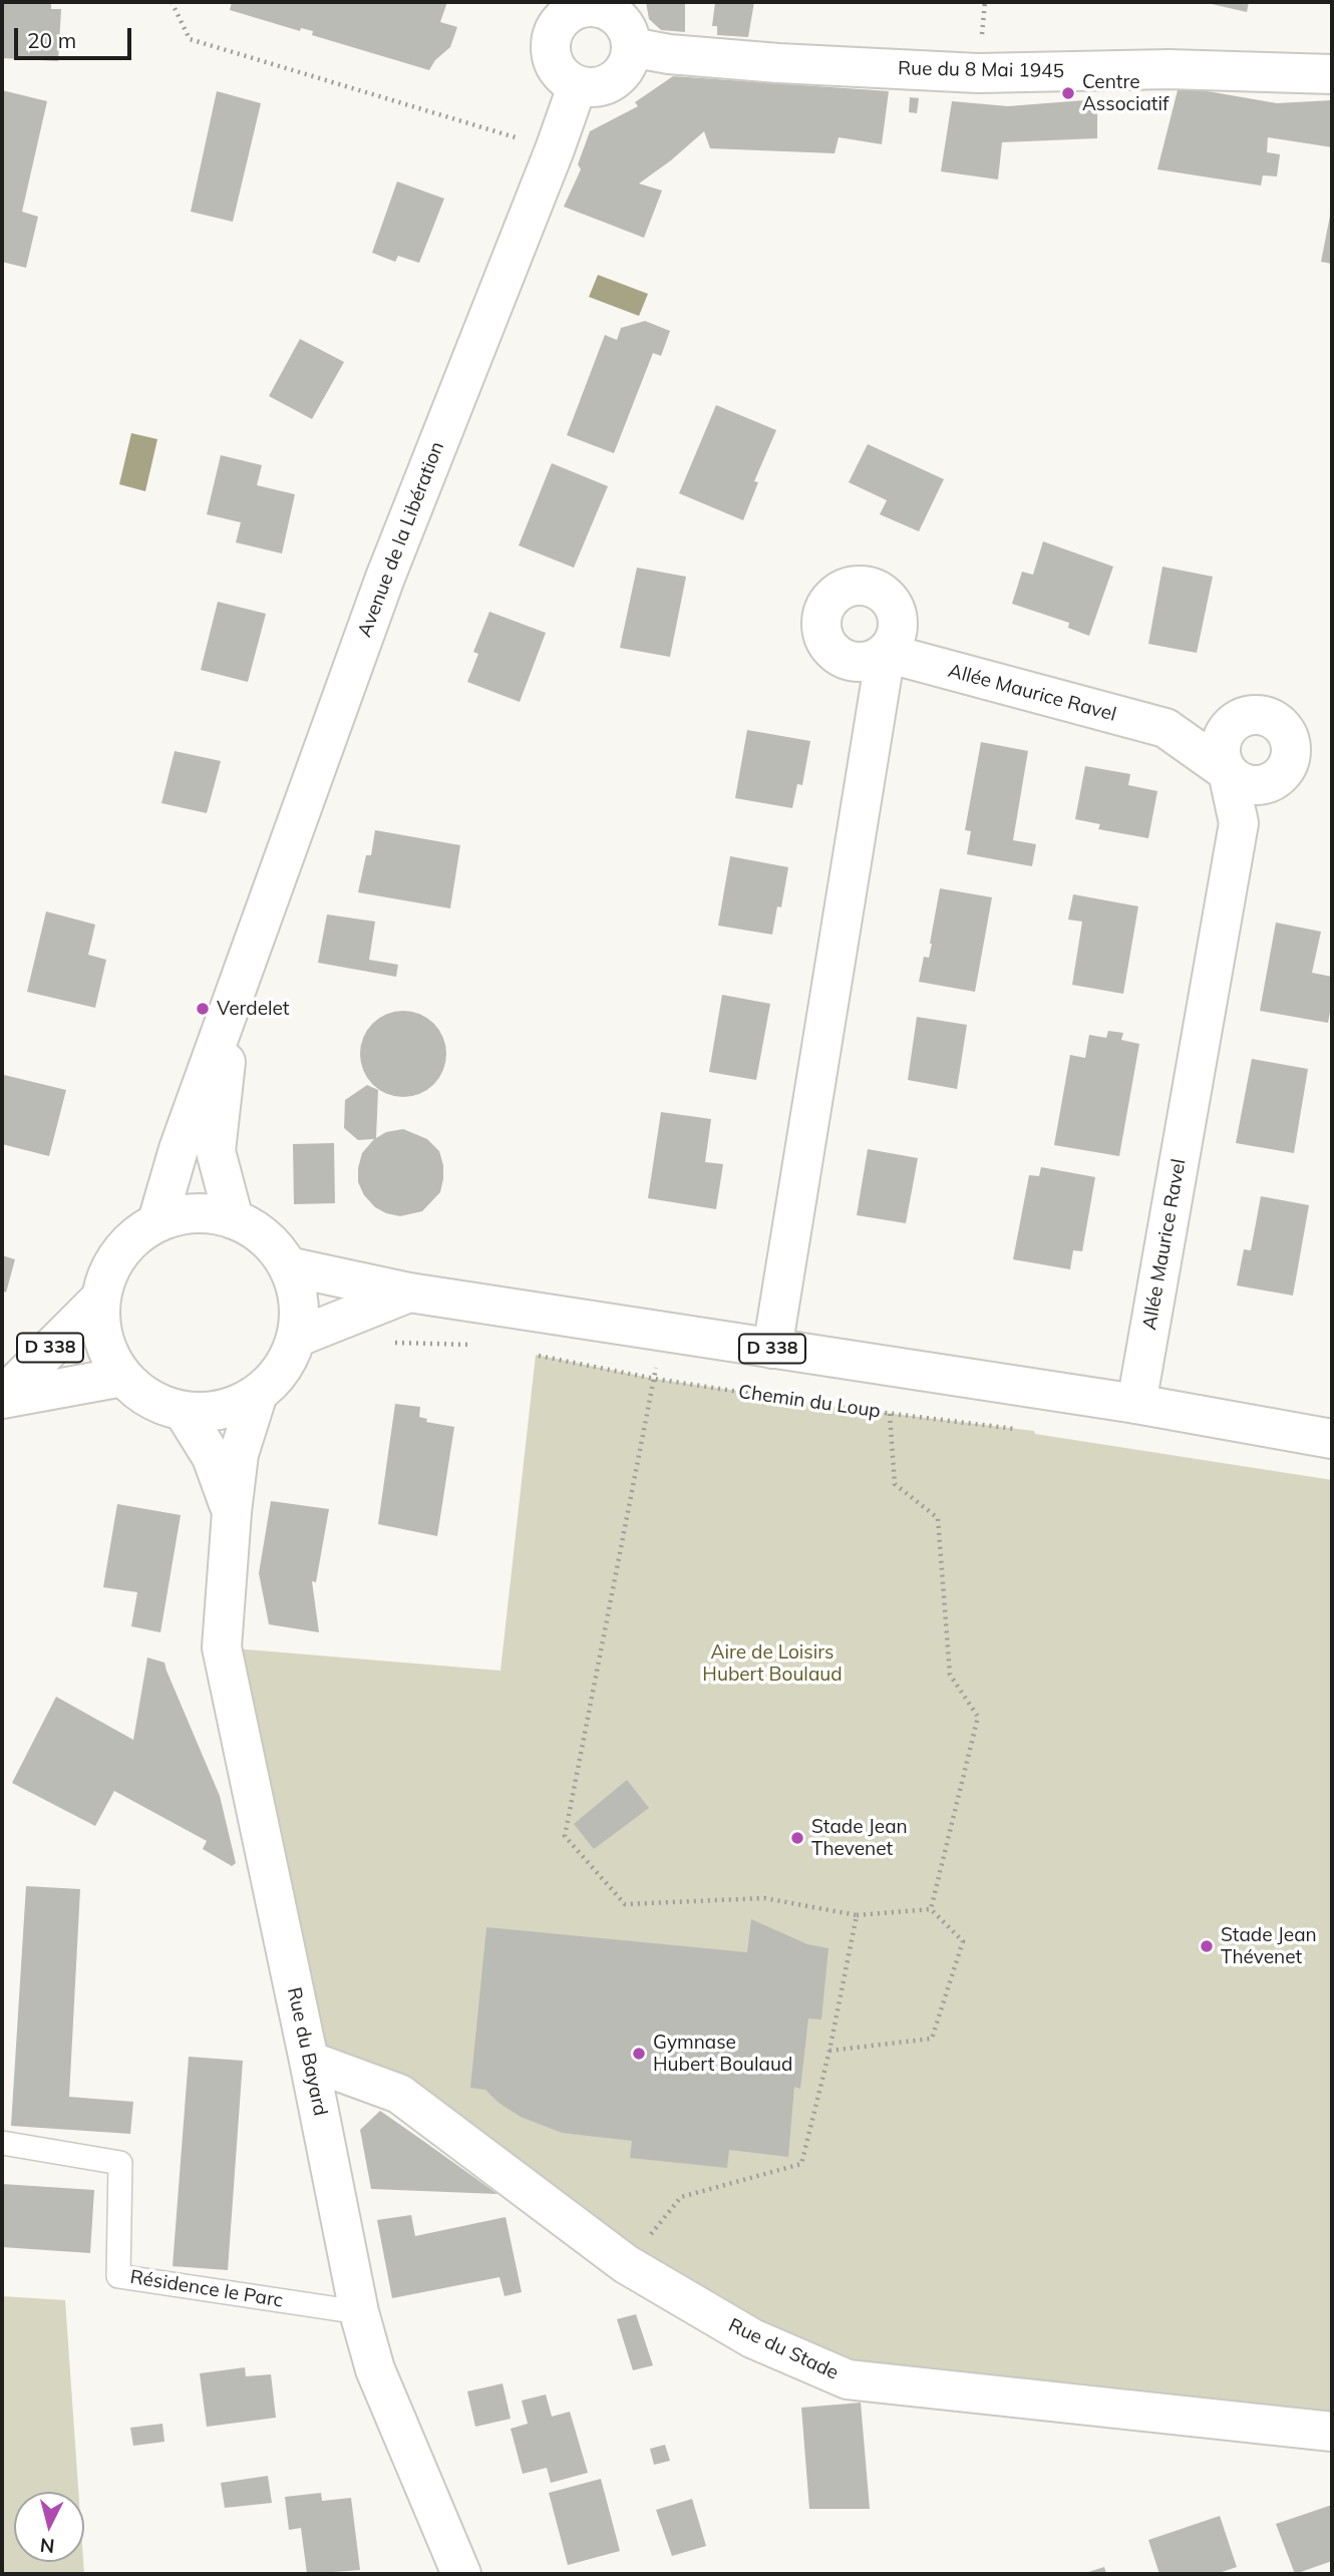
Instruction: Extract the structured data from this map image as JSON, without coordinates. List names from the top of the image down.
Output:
{
  "streets": {
    "street": [
      "Rue du 8 Mai 1945",
      "Avenue de la Libération",
      "Allée Maurice Ravel",
      "D 338",
      "Rue du Bayard",
      "Rue du Stade"
    ],
    "lane": ["Résidence le Parc"],
    "path": ["Chemin du Loup"]
  },
  "crossings": [
    ["Rue du 8 Mai 1945", "Avenue de la Libération"],
    ["Avenue de la Libération", "D 338"],
    ["Avenue de la Libération", "Rue du Bayard"],
    ["Allée Maurice Ravel", "D 338"],
    ["D 338", "Rue du Bayard"],
    ["Rue du Bayard", "Résidence le Parc"],
    ["Rue du Bayard", "Rue du Stade"]
  ],
  "parks": ["Aire de Loisirs Hubert Boulaud"],
  "places": [
    "Centre Associatif",
    "Verdelet",
    "Stade Jean Thevenet",
    "Stade Jean Thévenet",
    "Gymnase Hubert Boulaud"
  ],
  "scale_bar": "20 m",
  "north": "bottom"
}
